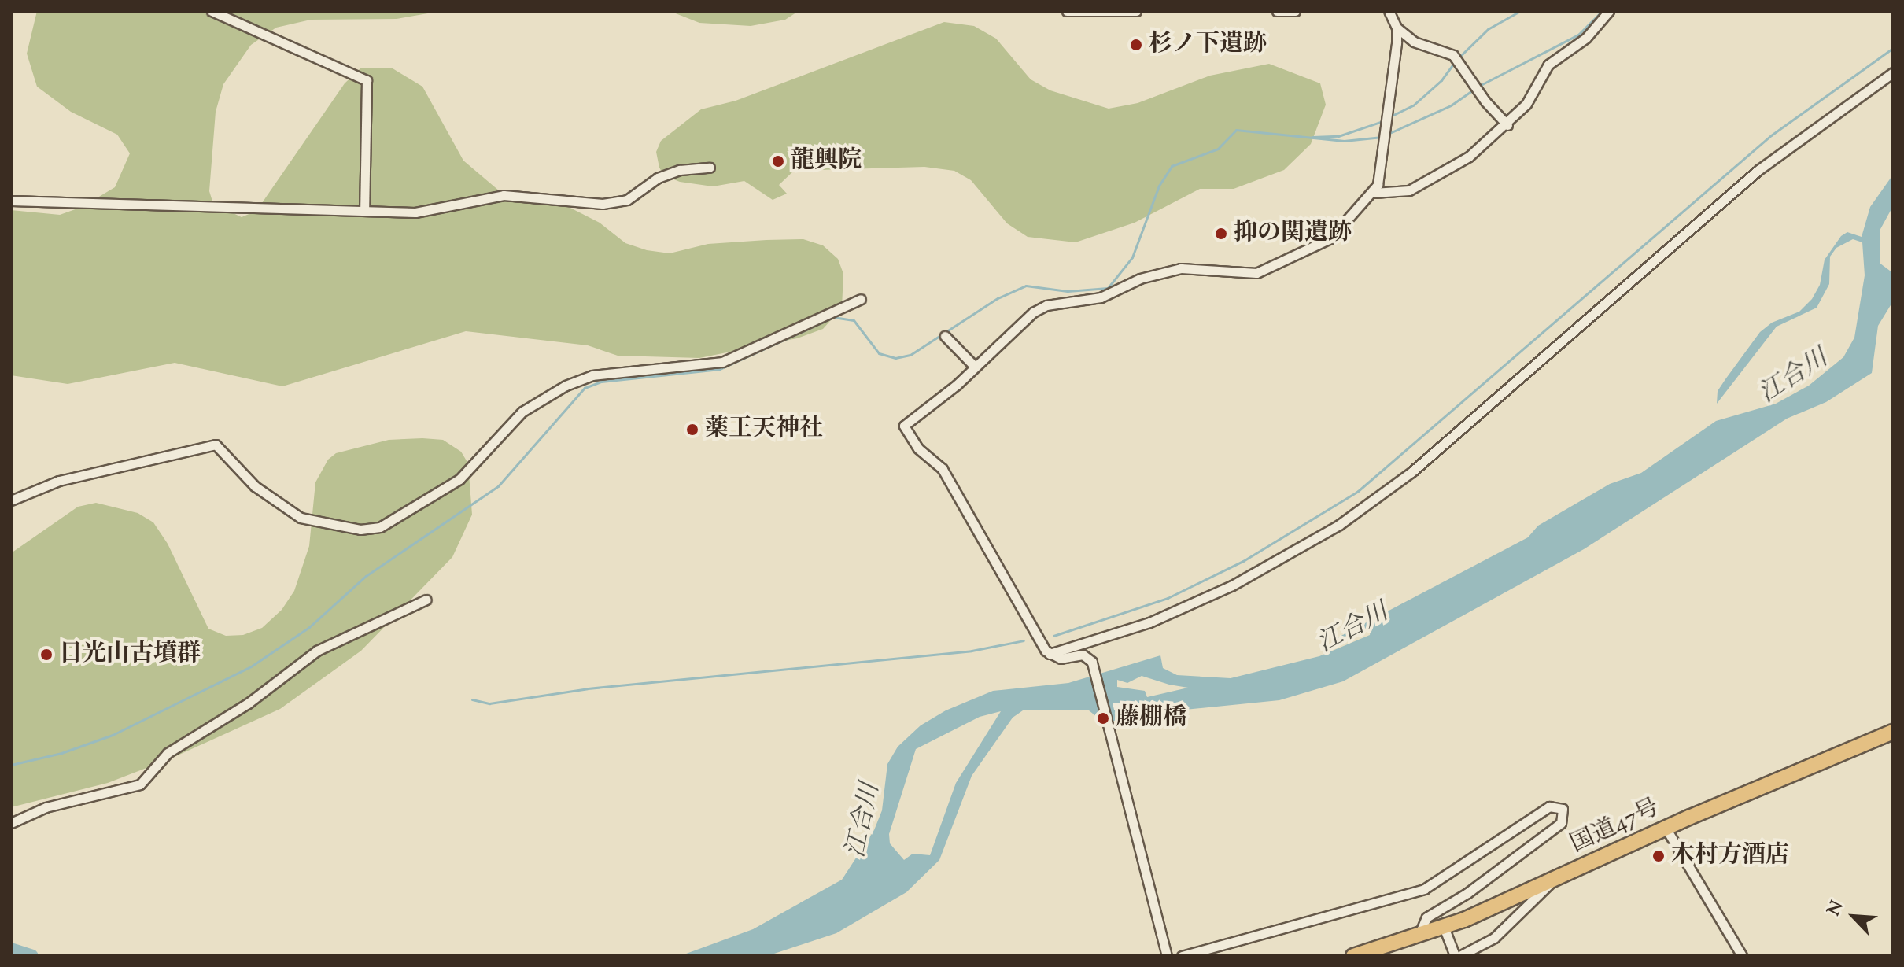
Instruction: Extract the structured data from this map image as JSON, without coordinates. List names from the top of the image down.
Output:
{
  "streets": {
    "highway": ["国道47号"]
  },
  "water": ["江合川"],
  "places": [
    "杉ノ下遺跡",
    "龍興院",
    "抑の関遺跡",
    "薬王天神社",
    "日光山古墳群",
    "藤棚橋",
    "木村方酒店"
  ],
  "north": "top left"
}
